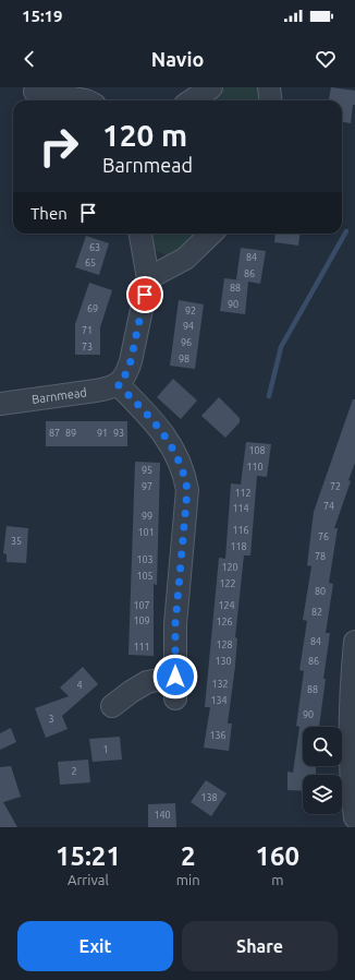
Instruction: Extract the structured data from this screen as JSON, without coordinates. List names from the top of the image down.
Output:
{
  "streets": {
    "street": ["Barnmead"]
  },
  "house_numbers": [
    "63",
    "84",
    "65",
    "86",
    "88",
    "90",
    "69",
    "92",
    "94",
    "71",
    "96",
    "73",
    "98",
    "87",
    "89",
    "91",
    "93",
    "108",
    "110",
    "95",
    "97",
    "72",
    "112",
    "74",
    "114",
    "99",
    "116",
    "101",
    "76",
    "35",
    "118",
    "78",
    "103",
    "120",
    "105",
    "122",
    "80",
    "107",
    "124",
    "82",
    "109",
    "126",
    "84",
    "128",
    "111",
    "130",
    "86",
    "132",
    "4",
    "88",
    "134",
    "90",
    "3",
    "136",
    "1",
    "2",
    "138",
    "140"
  ],
  "page": {
    "status": "15:19",
    "header": "Navio",
    "turn": ["120 m", "Barnmead"],
    "then": "Then",
    "eta": [
      "15:21",
      "Arrival",
      "2",
      "min",
      "160",
      "m"
    ],
    "buttons": ["Exit", "Share"]
  }
}
